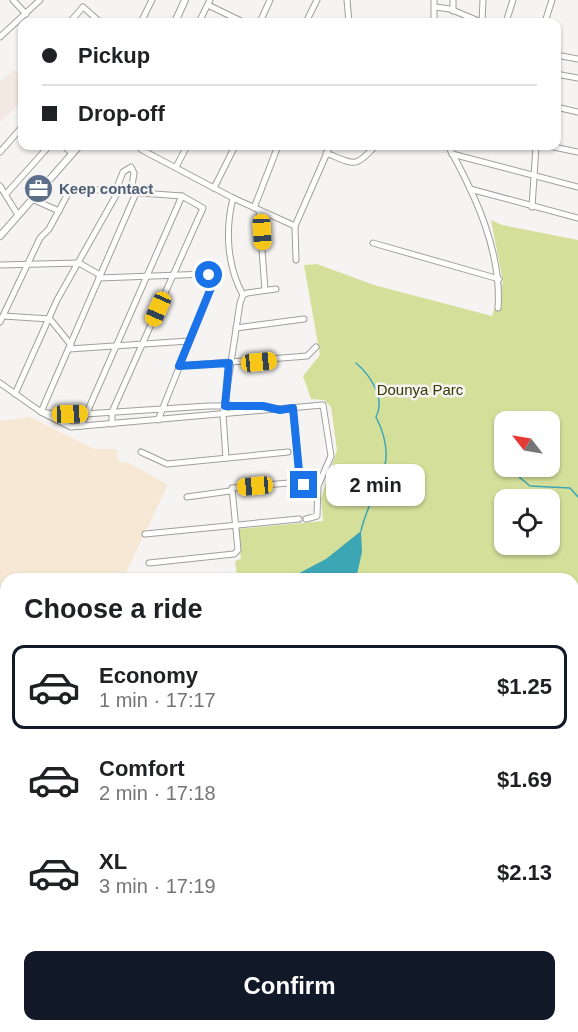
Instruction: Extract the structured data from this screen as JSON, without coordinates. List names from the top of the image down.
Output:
{
  "parks": ["Dounya Parc"],
  "places": {
    "office": ["Keep contact"]
  },
  "north": "top left",
  "page": {
    "banner": ["Pickup", "Drop-off"],
    "bubble": "2 min",
    "heading": "Choose a ride",
    "list": [
      {
        "name": "Economy",
        "note": "1 min · 17:17",
        "value": "$1.25"
      },
      {
        "name": "Comfort",
        "note": "2 min · 17:18",
        "value": "$1.69"
      },
      {
        "name": "XL",
        "note": "3 min · 17:19",
        "value": "$2.13"
      }
    ],
    "buttons": "Confirm"
  }
}
